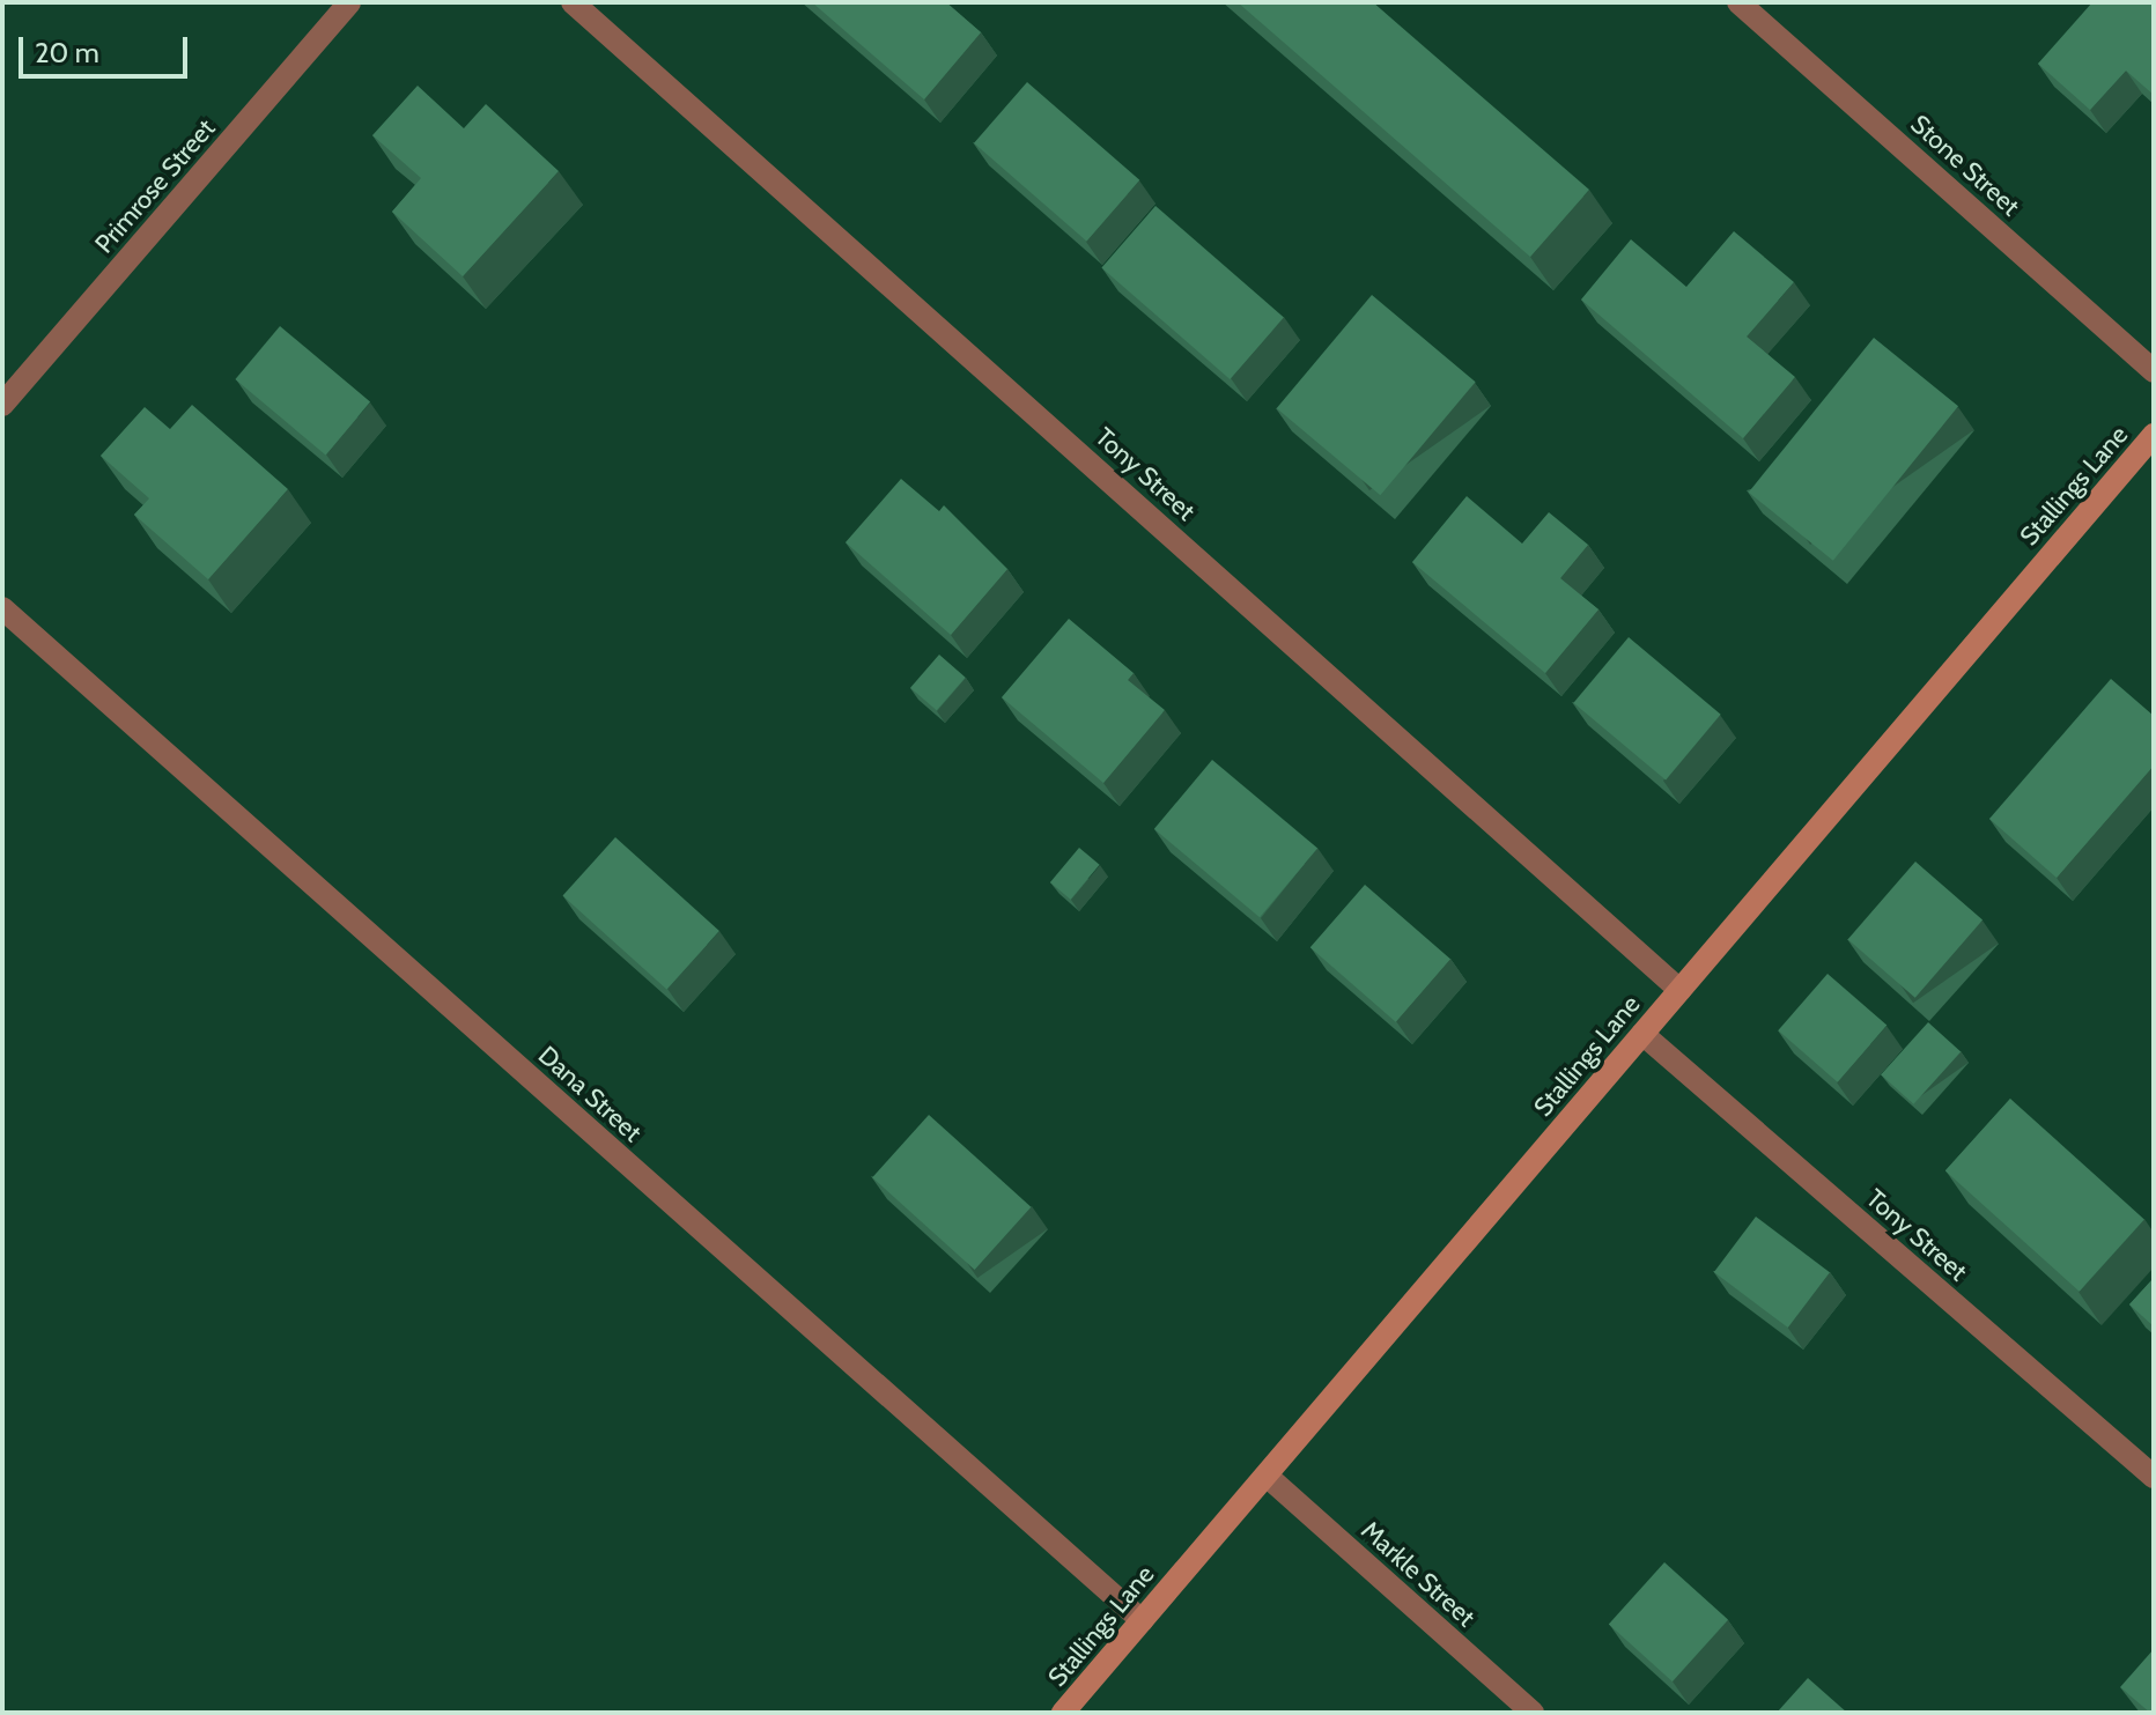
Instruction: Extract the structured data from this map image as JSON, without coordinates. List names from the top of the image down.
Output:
{
  "streets": {
    "street": [
      "Stone Street",
      "Primrose Street",
      "Tony Street",
      "Stallings Lane",
      "Dana Street",
      "Markle Street"
    ]
  },
  "crossings": [
    ["Tony Street", "Stallings Lane"],
    ["Stallings Lane", "Dana Street"],
    ["Stallings Lane", "Markle Street"]
  ],
  "scale_bar": "20 m"
}
